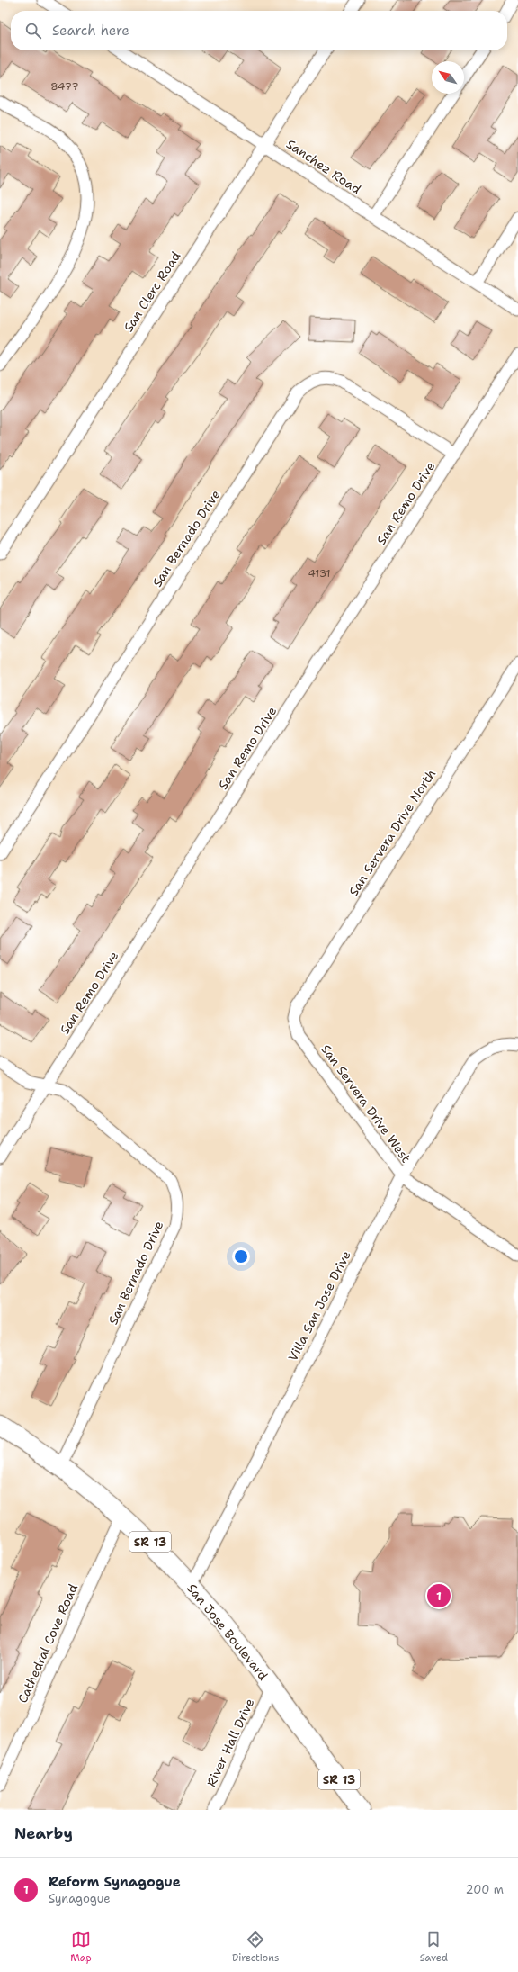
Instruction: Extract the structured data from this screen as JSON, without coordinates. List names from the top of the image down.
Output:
{
  "streets": {
    "main road": ["SR 13", "San Jose Boulevard"],
    "street": [
      "Sanchez Road",
      "San Clerc Road",
      "San Remo Drive",
      "San Bernado Drive",
      "San Servera Drive North",
      "San Servera Drive West",
      "Villa San Jose Drive",
      "Cathedral Cove Road",
      "River Hall Drive"
    ]
  },
  "crossings": [
    ["Sanchez Road", "San Clerc Road"],
    ["San Remo Drive", "San Bernado Drive"],
    ["San Bernado Drive", "San Jose Boulevard"],
    ["San Servera Drive North", "San Servera Drive West"],
    ["San Servera Drive West", "Villa San Jose Drive"],
    ["Villa San Jose Drive", "San Jose Boulevard"],
    ["San Jose Boulevard", "Cathedral Cove Road"],
    ["San Jose Boulevard", "River Hall Drive"]
  ],
  "house_numbers": ["8477", "4131"],
  "north": "top left",
  "page": {
    "search": "Search here",
    "pins": "1",
    "heading": "Nearby",
    "list": [
      {
        "mark": "1",
        "name": "Reform Synagogue",
        "note": "Synagogue",
        "value": "200 m"
      }
    ],
    "nav": ["Map", "Directions", "Saved"]
  }
}
